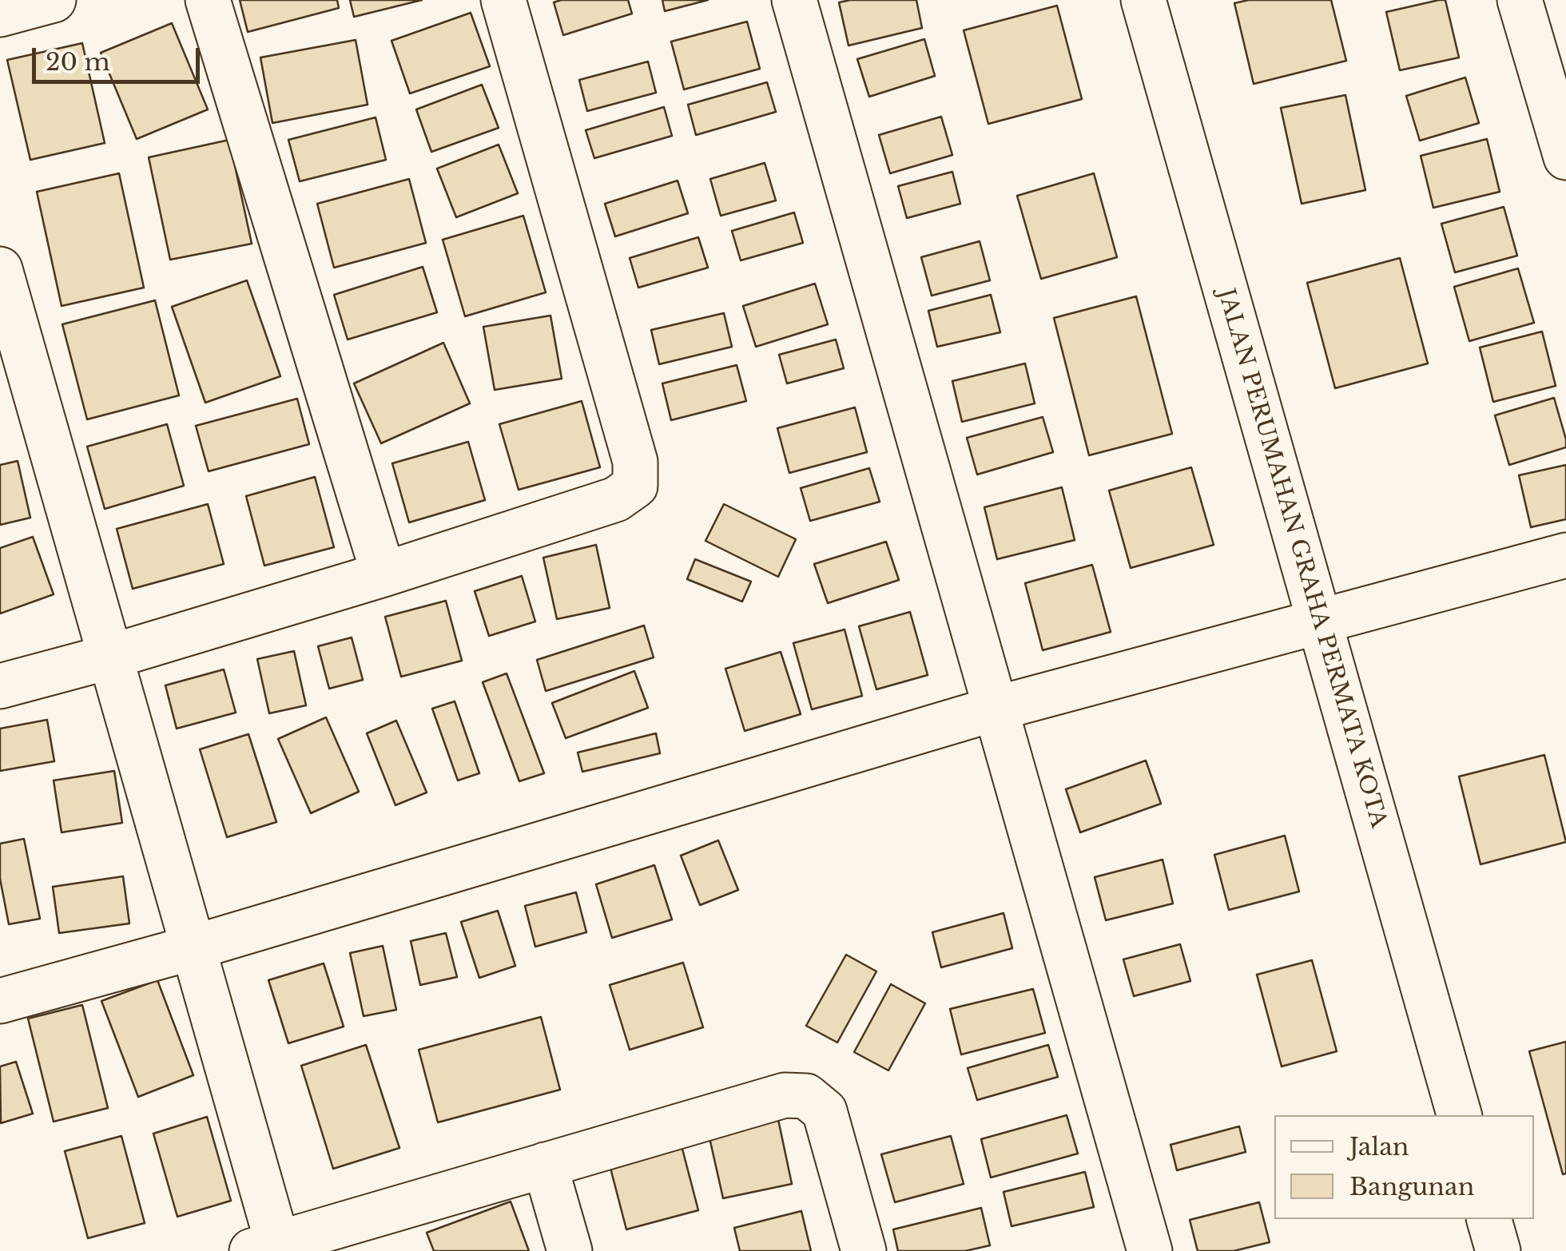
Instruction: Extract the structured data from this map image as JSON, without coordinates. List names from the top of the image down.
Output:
{
  "streets": {
    "street": ["JALAN PERUMAHAN GRAHA PERMATA KOTA"]
  },
  "legend": ["Jalan", "Bangunan"],
  "scale_bar": "20 m"
}
